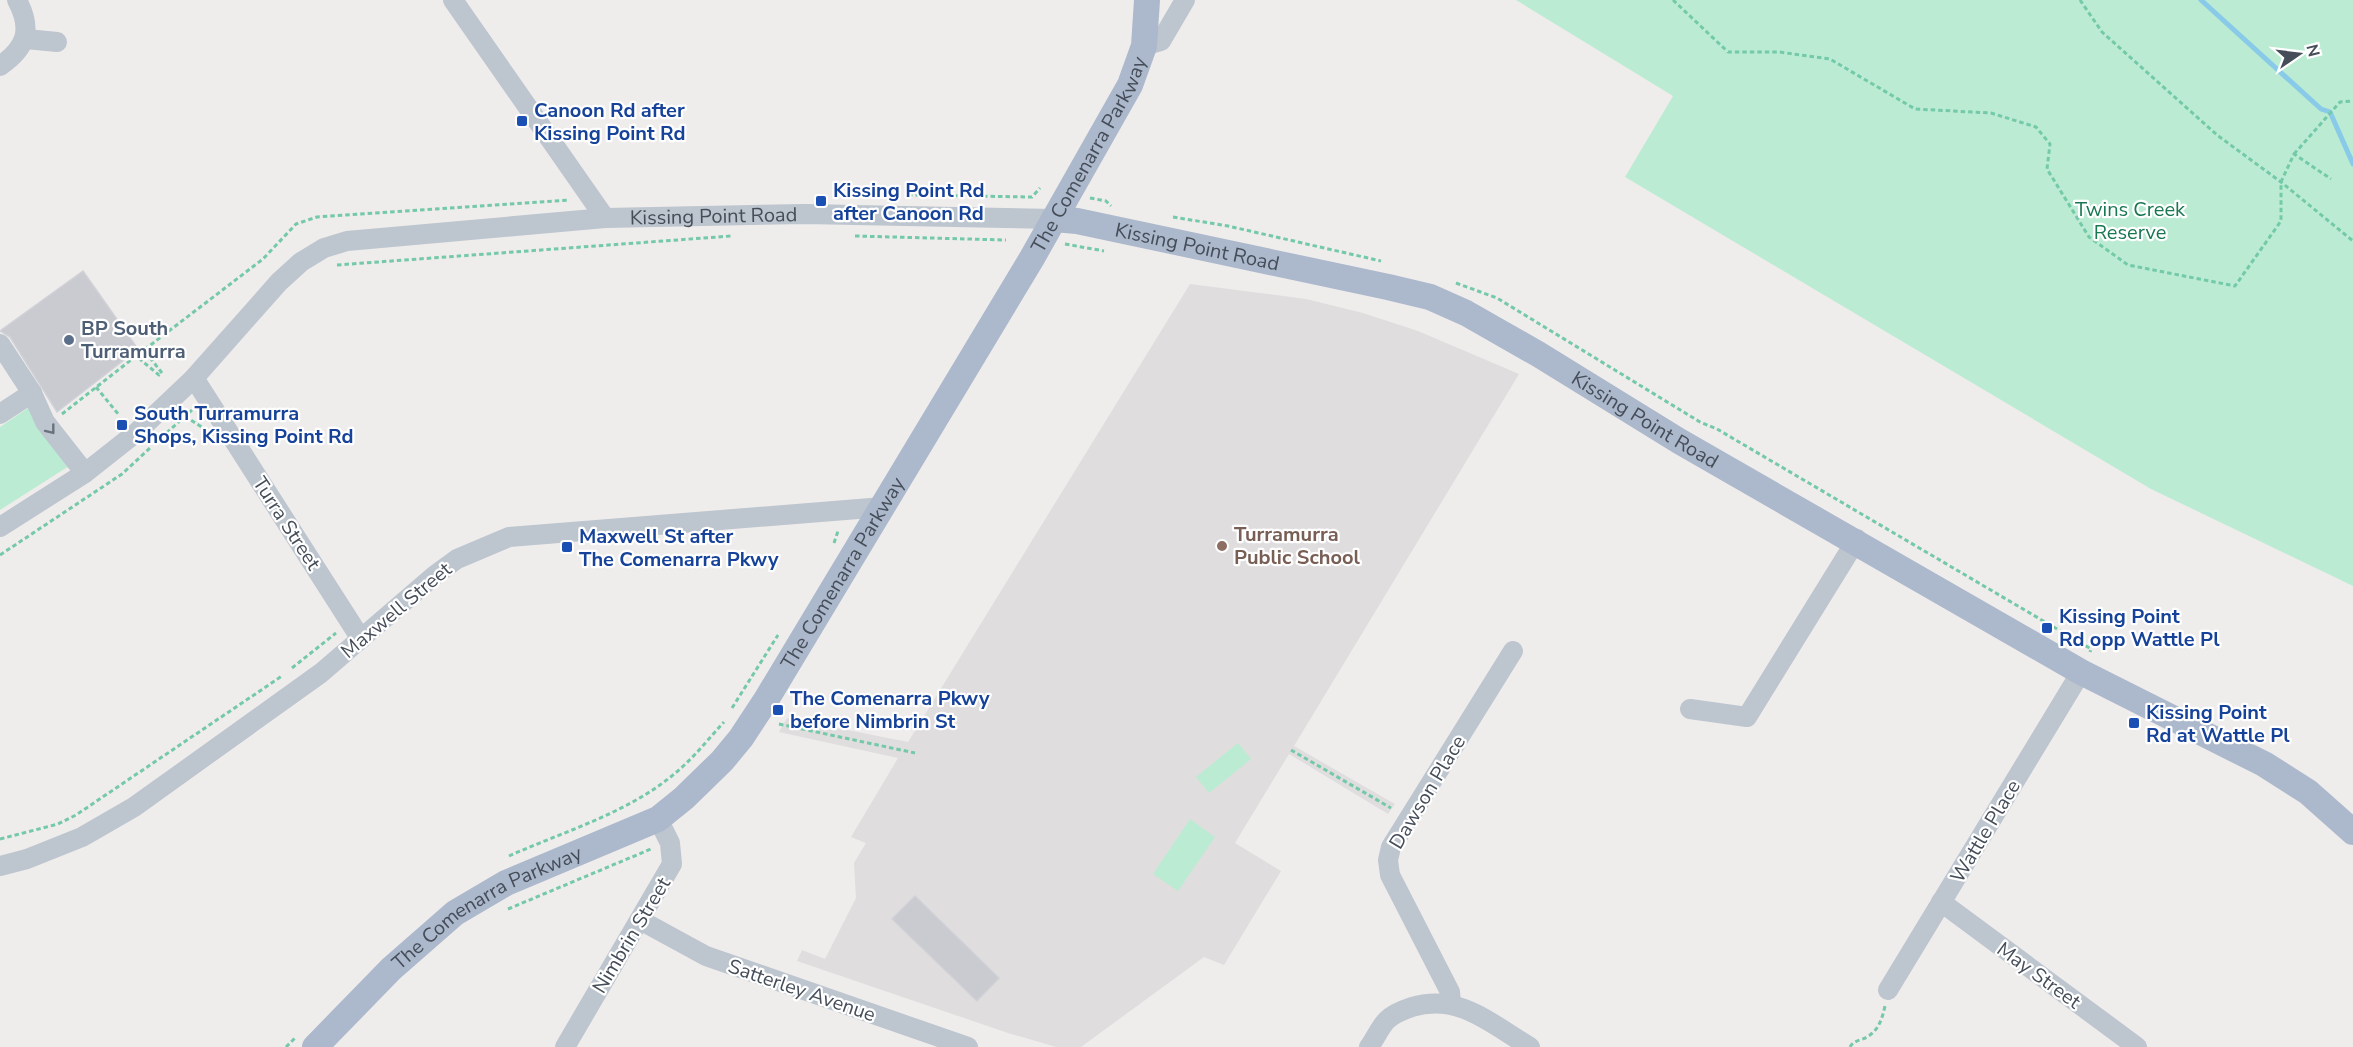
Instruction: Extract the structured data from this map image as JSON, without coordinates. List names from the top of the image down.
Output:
{
  "streets": {
    "main road": ["The Comenarra Parkway", "Kissing Point Road"],
    "street": [
      "Turra Street",
      "Maxwell Street",
      "Dawson Place",
      "Wattle Place",
      "Nimbrin Street",
      "May Street",
      "Satterley Avenue"
    ]
  },
  "crossings": [
    ["The Comenarra Parkway", "Kissing Point Road"],
    ["The Comenarra Parkway", "Maxwell Street"],
    ["The Comenarra Parkway", "Nimbrin Street"],
    ["Kissing Point Road", "Turra Street"],
    ["Kissing Point Road", "Wattle Place"],
    ["Turra Street", "Maxwell Street"],
    ["Wattle Place", "May Street"],
    ["Nimbrin Street", "Satterley Avenue"]
  ],
  "parks": ["Twins Creek Reserve"],
  "places": {
    "transit": [
      "Canoon Rd after Kissing Point Rd",
      "Kissing Point Rd after Canoon Rd",
      "South Turramurra Shops, Kissing Point Rd",
      "Maxwell St after The Comenarra Pkwy",
      "Kissing Point Rd opp Wattle Pl",
      "The Comenarra Pkwy before Nimbrin St",
      "Kissing Point Rd at Wattle Pl"
    ],
    "other": ["BP South Turramurra", "Turramurra Public School"]
  },
  "north": "right"
}
